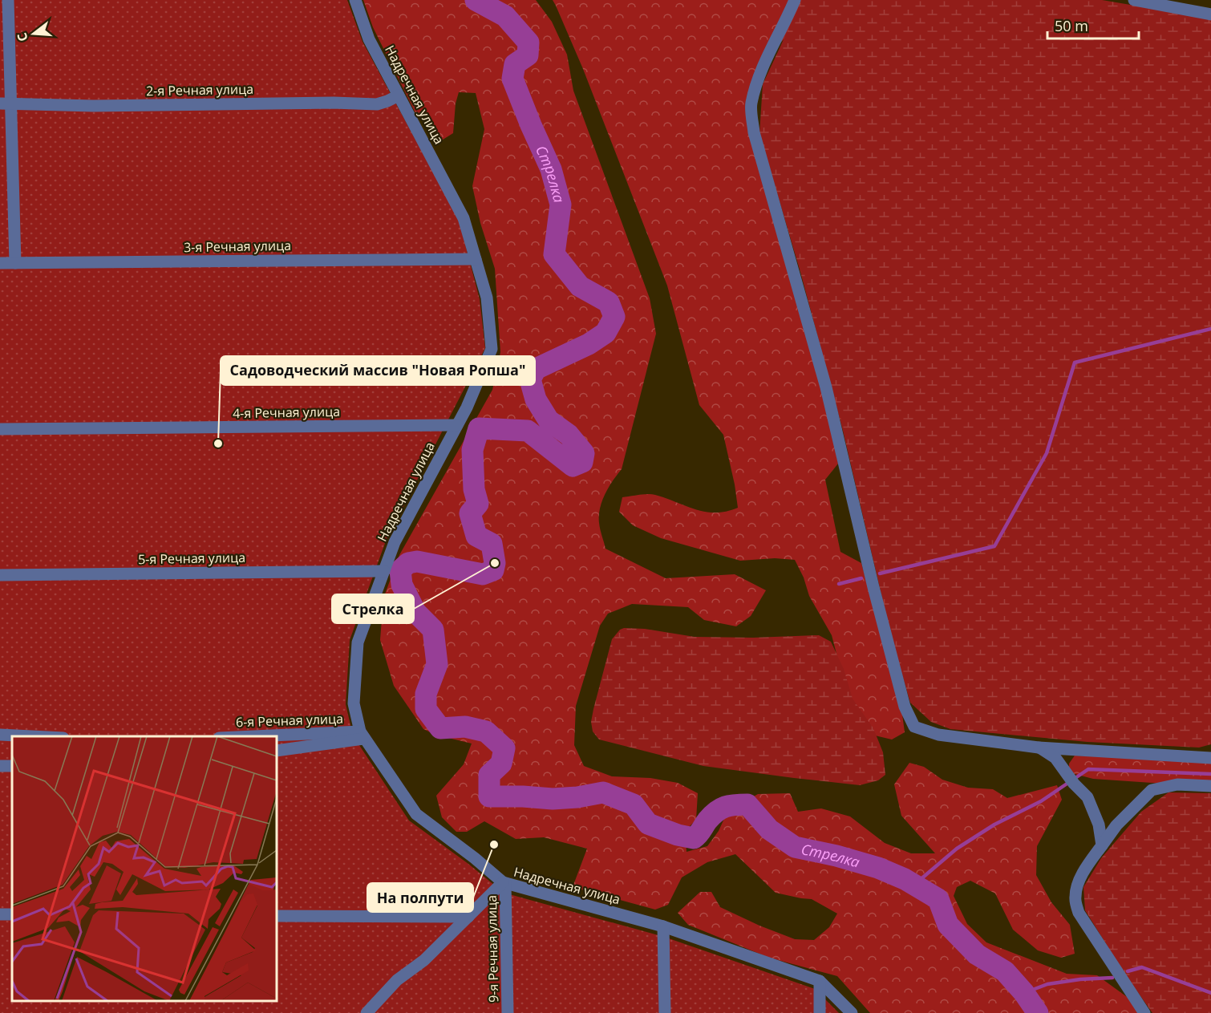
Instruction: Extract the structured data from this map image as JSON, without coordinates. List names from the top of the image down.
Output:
{
  "streets": {
    "street": [
      "2-я Речная улица",
      "Надречная улица",
      "3-я Речная улица",
      "4-я Речная улица",
      "5-я Речная улица",
      "6-я Речная улица",
      "9-я Речная улица"
    ]
  },
  "crossings": [
    ["2-я Речная улица", "Надречная улица"],
    ["Надречная улица", "3-я Речная улица"],
    ["Надречная улица", "4-я Речная улица"],
    ["Надречная улица", "5-я Речная улица"],
    ["Надречная улица", "6-я Речная улица"],
    ["Надречная улица", "9-я Речная улица"]
  ],
  "water": ["Стрелка"],
  "places": ["Садоводческий массив \"Новая Ропша\"", "Стрелка", "На полпути"],
  "scale_bar": "50 m",
  "north": "left"
}
